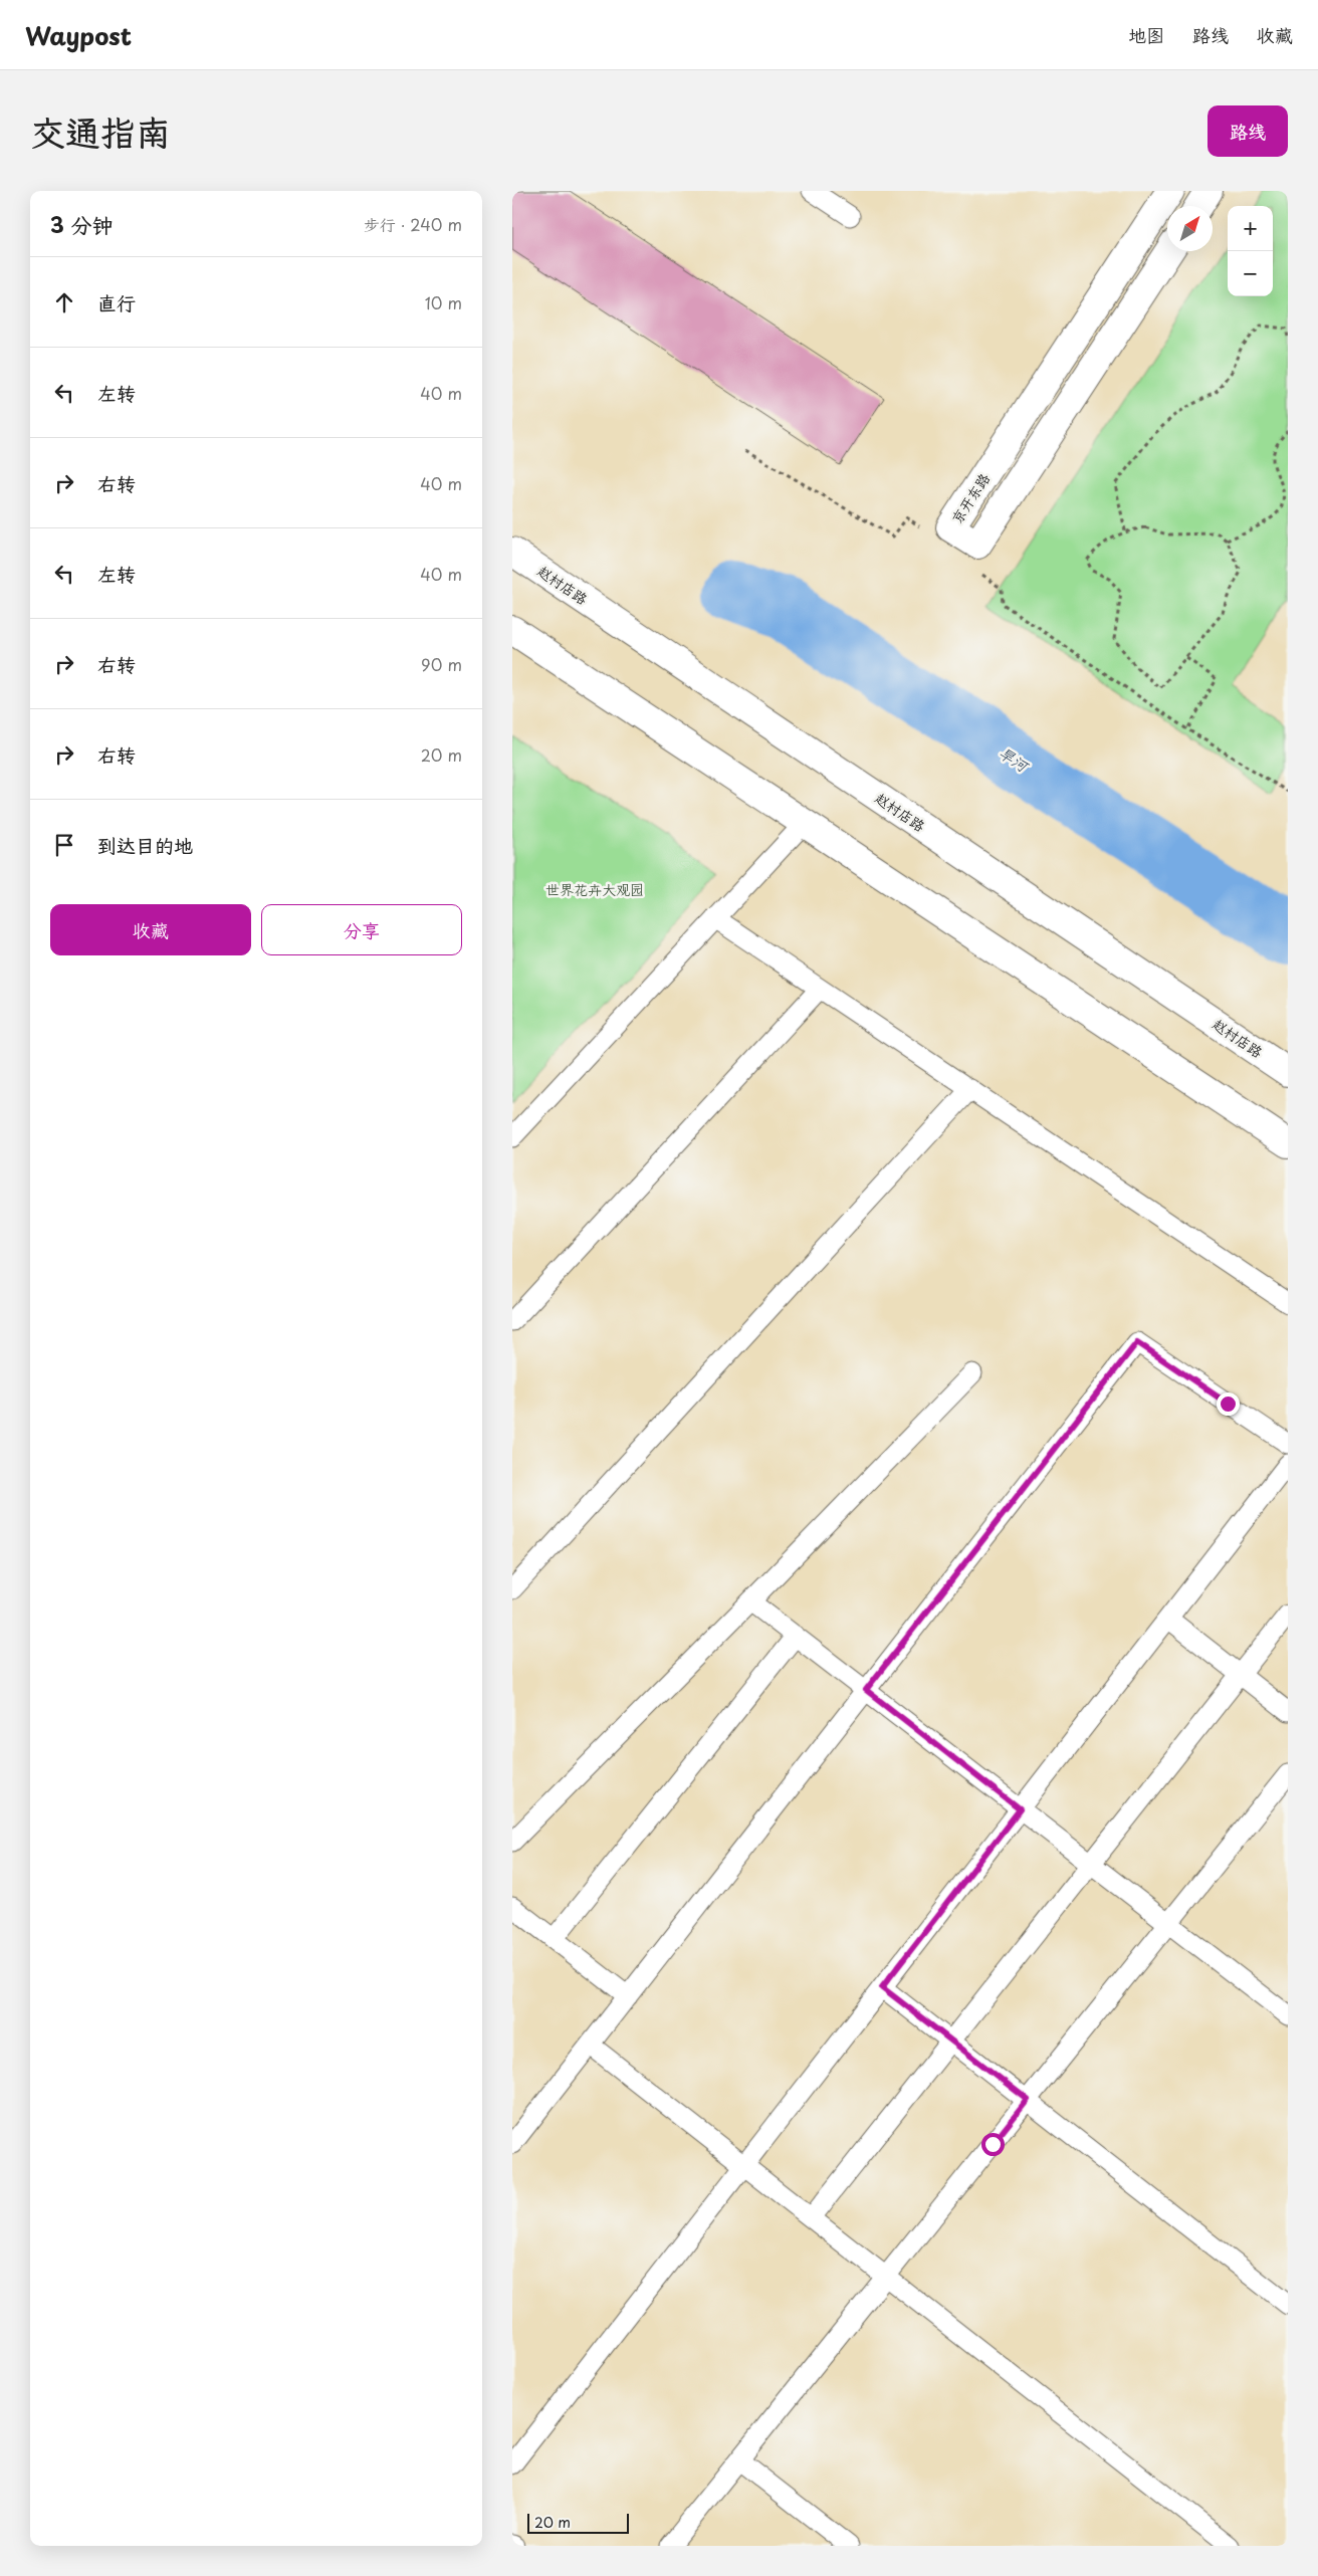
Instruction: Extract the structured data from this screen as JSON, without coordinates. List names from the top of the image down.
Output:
{
  "streets": {
    "main road": ["京开东路", "赵村店路"]
  },
  "water": ["旱河"],
  "parks": ["世界花卉大观园"],
  "scale_bar": "20 m",
  "north": "top right",
  "page": {
    "header": "Waypost",
    "nav": ["地图", "路线", "收藏"],
    "title": "交通指南",
    "buttons": [
      "路线",
      ["收藏", "分享"]
    ],
    "heading": ["3 分钟", "步行 · 240 m"],
    "map_buttons": ["+", "−"],
    "list": [
      ["直行", "10 m"],
      ["左转", "40 m"],
      ["右转", "40 m"],
      ["左转", "40 m"],
      ["右转", "90 m"],
      ["右转", "20 m"],
      "到达目的地"
    ],
    "scale": "20 m"
  }
}
